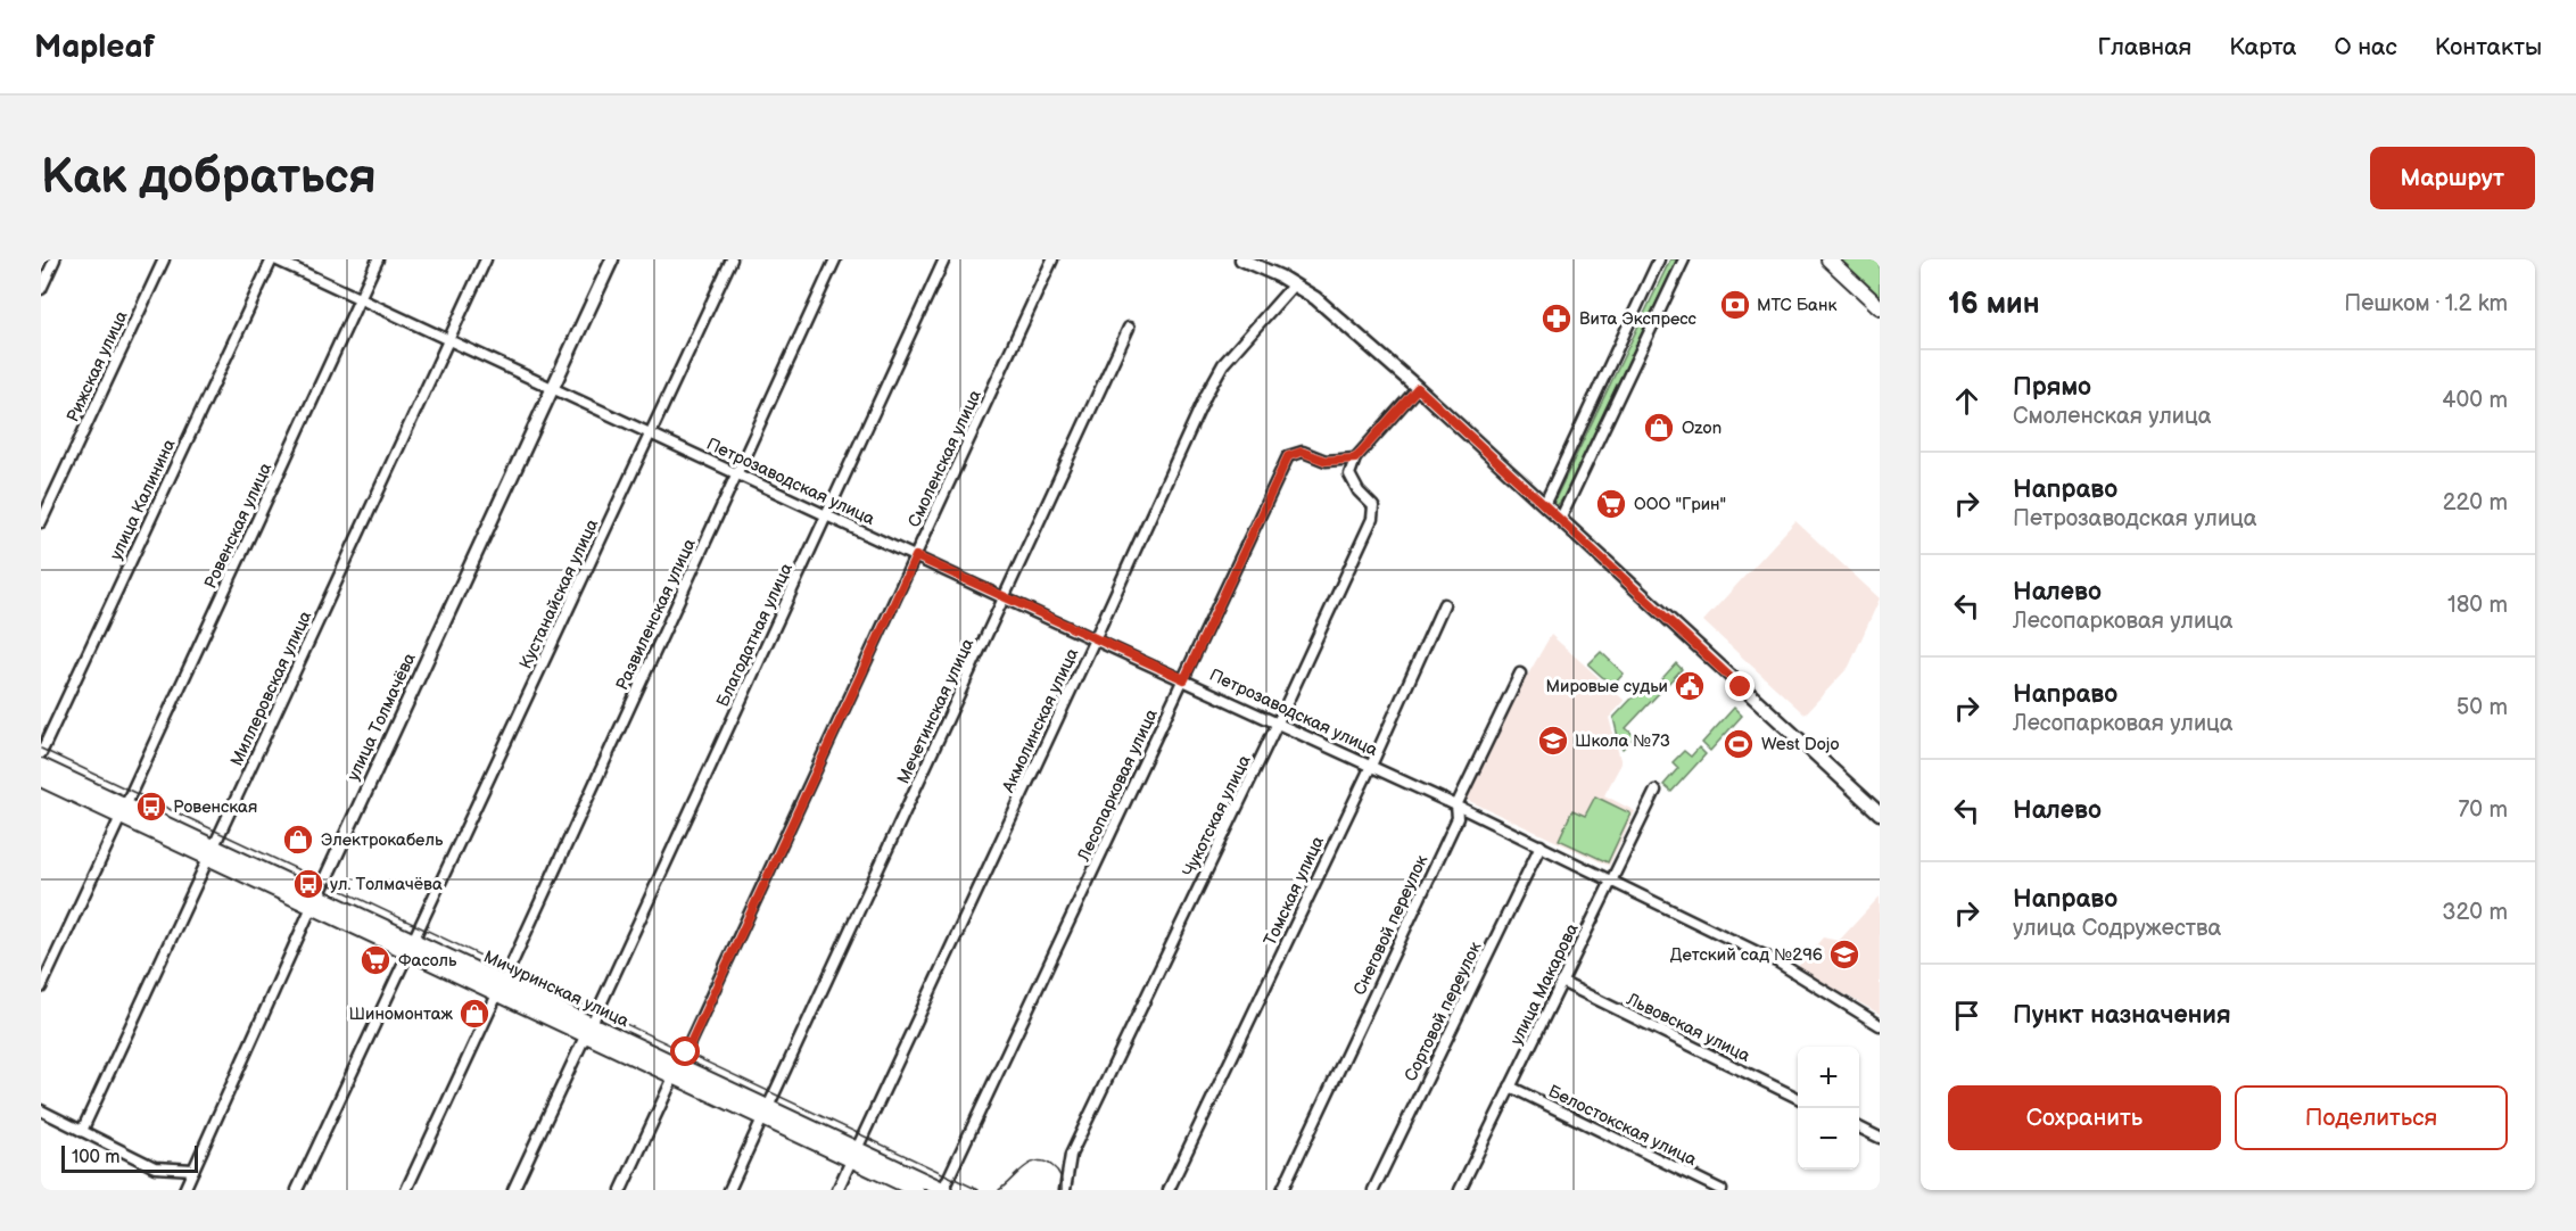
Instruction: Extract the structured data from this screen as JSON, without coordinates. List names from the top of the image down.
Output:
{
  "streets": {
    "main road": ["Мичуринская улица"],
    "street": [
      "Рижская улица",
      "Смоленская улица",
      "Петрозаводская улица",
      "улица Калинина",
      "Ровенская улица",
      "Кустанайская улица",
      "Развиленская улица",
      "Благодатная улица",
      "Миллеровская улица",
      "Мечетинская улица",
      "улица Толмачёва",
      "Акмолинская улица",
      "Лесопарковая улица",
      "Чукотская улица",
      "Томская улица",
      "Снеговой переулок",
      "улица Макарова",
      "Сортовой переулок",
      "Львовская улица",
      "Белостокская улица"
    ]
  },
  "crossings": [
    ["Смоленская улица", "Петрозаводская улица"],
    ["Смоленская улица", "Мичуринская улица"],
    ["Петрозаводская улица", "улица Калинина"],
    ["Петрозаводская улица", "Ровенская улица"],
    ["Петрозаводская улица", "Кустанайская улица"],
    ["Петрозаводская улица", "Развиленская улица"],
    ["Петрозаводская улица", "Благодатная улица"],
    ["Петрозаводская улица", "Миллеровская улица"],
    ["Петрозаводская улица", "Мечетинская улица"],
    ["Петрозаводская улица", "улица Толмачёва"],
    ["Петрозаводская улица", "Акмолинская улица"],
    ["Петрозаводская улица", "Лесопарковая улица"],
    ["Петрозаводская улица", "Чукотская улица"],
    ["Петрозаводская улица", "Томская улица"],
    ["Петрозаводская улица", "Снеговой переулок"],
    ["Петрозаводская улица", "улица Макарова"],
    ["Петрозаводская улица", "Сортовой переулок"],
    ["Ровенская улица", "Мичуринская улица"],
    ["Кустанайская улица", "Мичуринская улица"],
    ["Развиленская улица", "Мичуринская улица"],
    ["Благодатная улица", "Мичуринская улица"],
    ["Миллеровская улица", "Мичуринская улица"],
    ["Мечетинская улица", "Мичуринская улица"],
    ["улица Толмачёва", "Мичуринская улица"],
    ["Акмолинская улица", "Мичуринская улица"],
    ["Лесопарковая улица", "Чукотская улица"],
    ["Лесопарковая улица", "Мичуринская улица"],
    ["улица Макарова", "Львовская улица"],
    ["улица Макарова", "Белостокская улица"]
  ],
  "places": {
    "bank": ["МТС Банк"],
    "pharmacy": ["Вита Экспресс"],
    "shop": ["Ozon", "Электрокабель", "Шиномонтаж"],
    "supermarket": ["ООО \"Грин\"", "Фасоль"],
    "public building": ["Мировые судьи"],
    "school or university": ["Школа №73", "Детский сад №296"],
    "sports": ["West Dojo"],
    "bus stop": ["Ровенская", "ул. Толмачёва"]
  },
  "scale_bar": "100 m",
  "page": {
    "header": "Mapleaf",
    "nav": [
      "Главная",
      "Карта",
      "О нас",
      "Контакты"
    ],
    "buttons": [
      "Маршрут",
      ["Сохранить", "Поделиться"]
    ],
    "title": "Как добраться",
    "heading": ["16 мин", "Пешком · 1.2 km"],
    "list": [
      ["Прямо", "Смоленская улица", "400 m"],
      ["Направо", "Петрозаводская улица", "220 m"],
      ["Налево", "Лесопарковая улица", "180 m"],
      ["Направо", "Лесопарковая улица", "50 m"],
      ["Налево", "70 m"],
      ["Направо", "улица Содружества", "320 m"],
      "Пункт назначения"
    ],
    "map_buttons": ["+", "−"],
    "scale": "100 m"
  }
}
